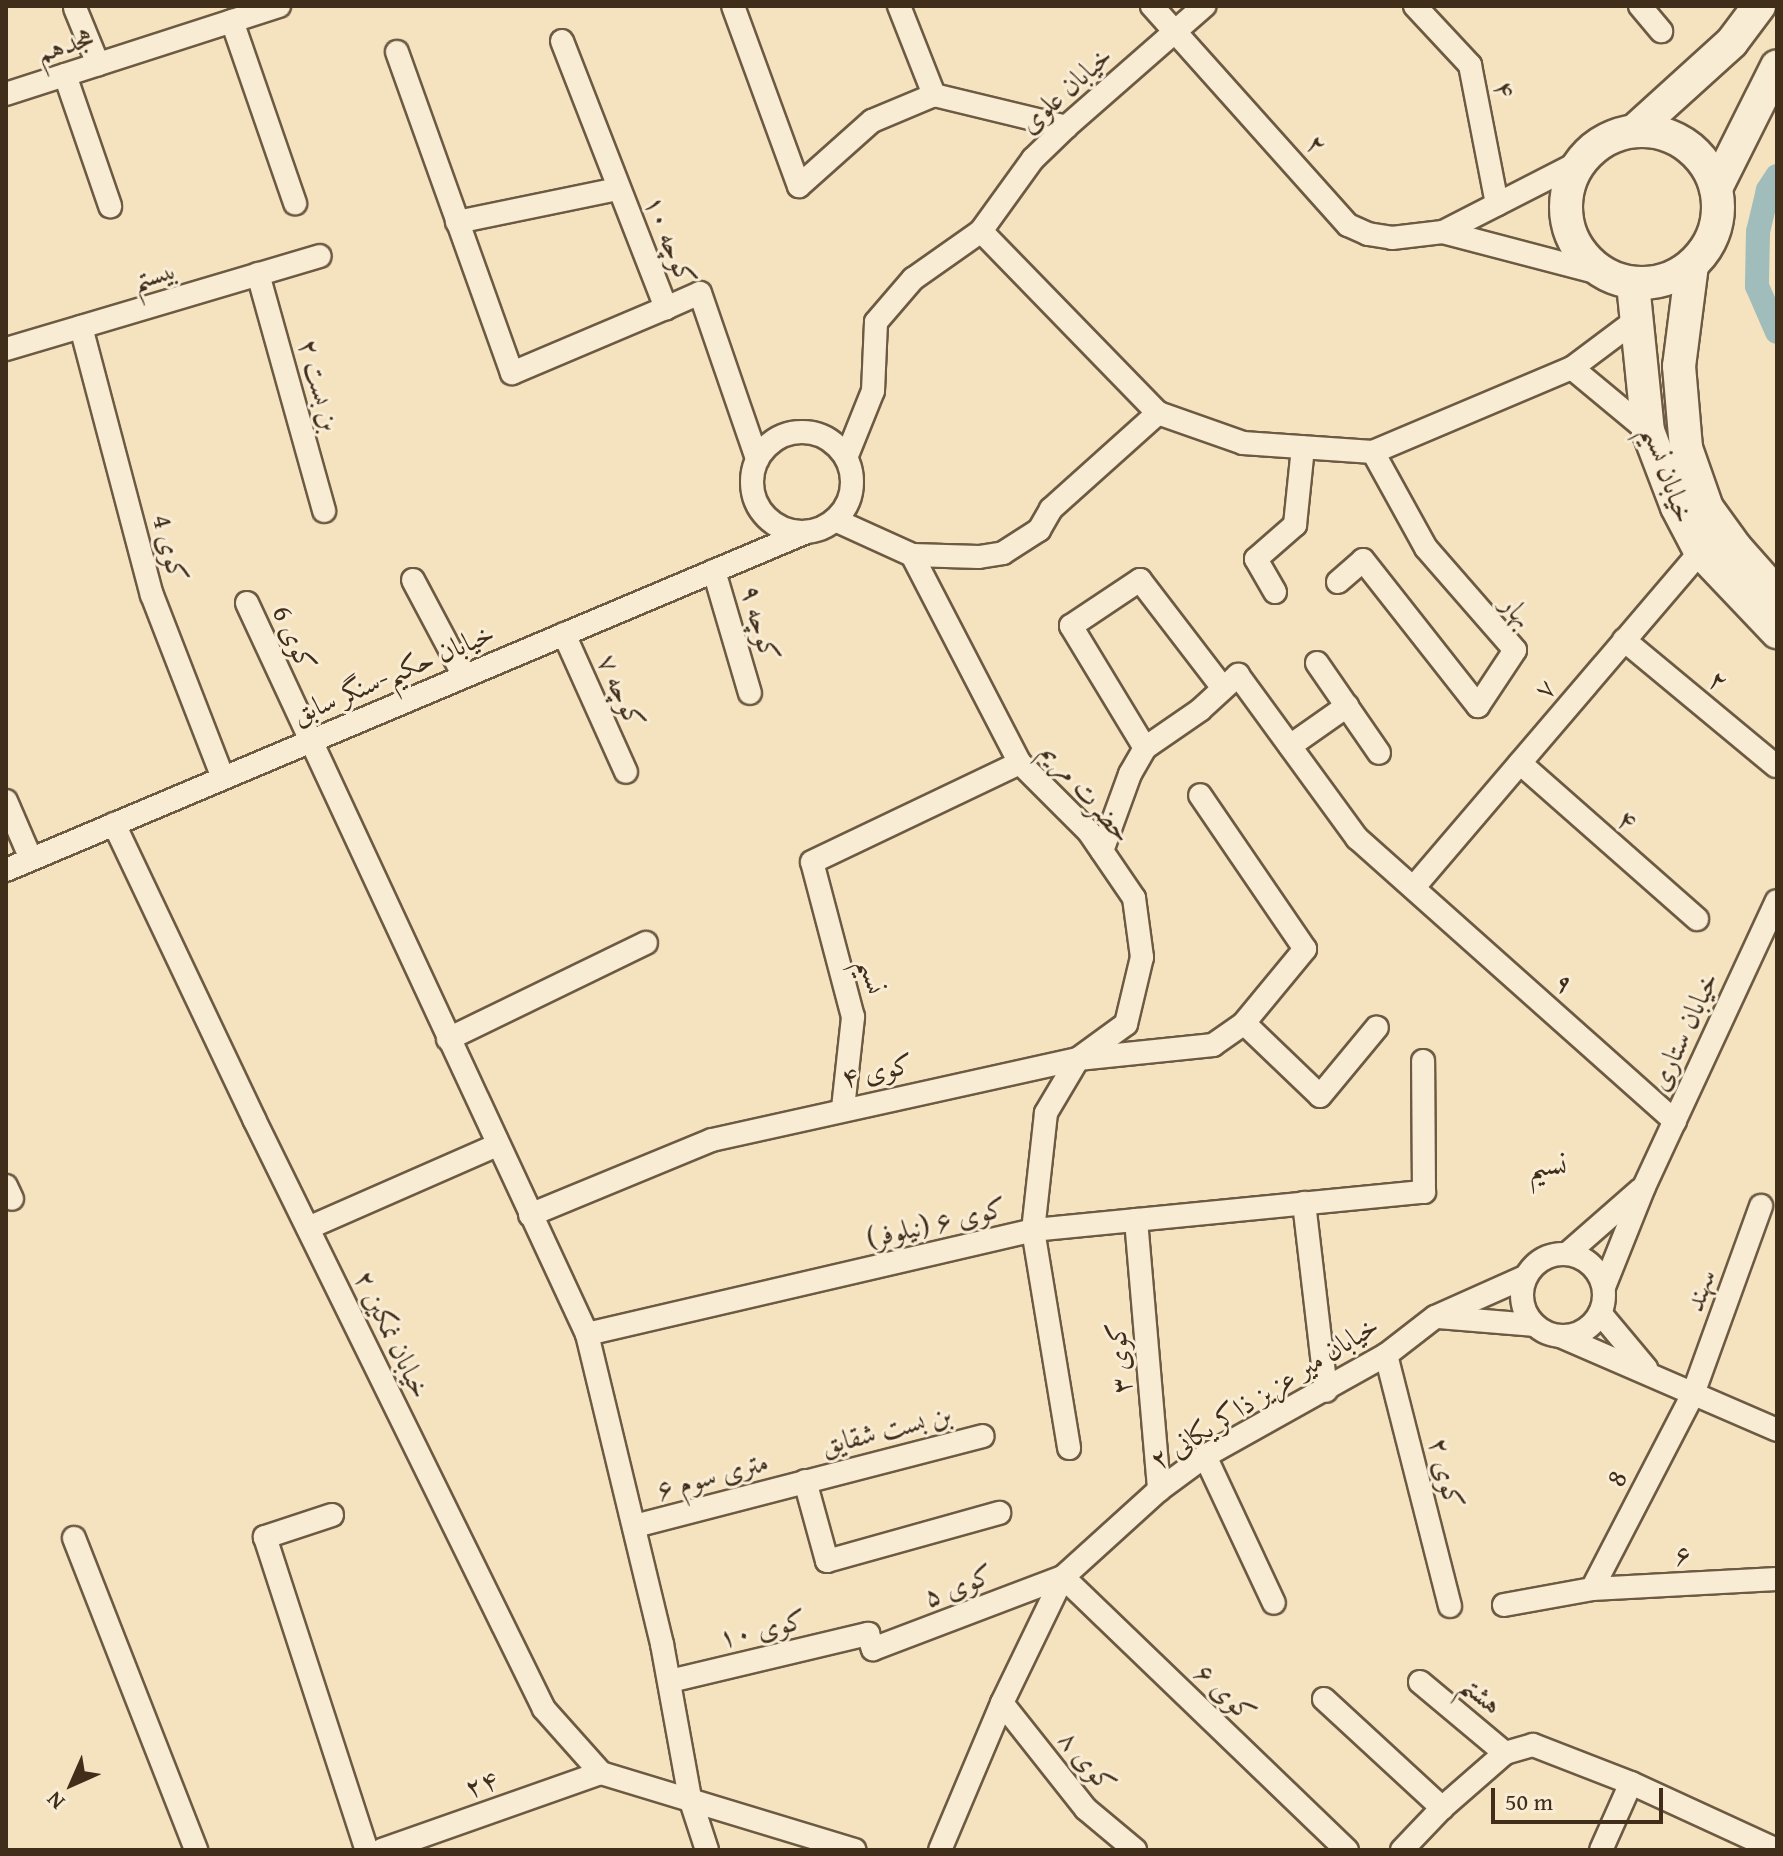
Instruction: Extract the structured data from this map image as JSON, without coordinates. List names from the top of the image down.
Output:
{
  "streets": {
    "main road": ["خیابان نسیم"],
    "street": [
      "هجدهم",
      "خیابان علوی",
      "۴",
      "۲",
      "کوچه ۱۰",
      "بیستم",
      "بن بست ۲",
      "کوی 4",
      "بهار",
      "کوچه ۹",
      "کوی 6",
      "خیابان حکیم-سنگر سابق",
      "۷",
      "کوچه ۷",
      "حضرت مریم",
      "نسیم",
      "۹",
      "خیابان ستاری",
      "کوی ۴",
      "کوی ۶ (نیلوفر)",
      "سهند",
      "خیابان نمکین ۲",
      "کوی ۳",
      "۲ خیابان میر عزیز ذاکر یکانی",
      "بن بست شقایق",
      "کوی ۲",
      "۶ متری سوم",
      "8",
      "۶",
      "کوی ۵",
      "کوی ۱۰",
      "کوی ۶",
      "هشتم",
      "کوی ۸",
      "۲۴"
    ]
  },
  "crossings": [
    ["خیابان علوی", "۲"],
    ["خیابان علوی", "کوچه ۱۰"],
    ["خیابان علوی", "خیابان حکیم-سنگر سابق"],
    ["۴", "۲"],
    ["۴", "۷"],
    ["۲", "خیابان نسیم"],
    ["۲", "۷"],
    ["کوچه ۱۰", "خیابان حکیم-سنگر سابق"],
    ["بیستم", "بن بست ۲"],
    ["بیستم", "کوی 4"],
    ["خیابان نسیم", "۷"],
    ["کوی 4", "خیابان حکیم-سنگر سابق"],
    ["کوچه ۹", "خیابان حکیم-سنگر سابق"],
    ["کوی 6", "خیابان حکیم-سنگر سابق"],
    ["کوی 6", "کوی ۴"],
    ["کوی 6", "کوی ۶ (نیلوفر)"],
    ["کوی 6", "۶ متری سوم"],
    ["کوی 6", "کوی ۱۰"],
    ["خیابان حکیم-سنگر سابق", "کوچه ۷"],
    ["خیابان حکیم-سنگر سابق", "خیابان نمکین ۲"],
    ["۷", "۹"],
    ["حضرت مریم", "نسیم"],
    ["حضرت مریم", "کوی ۴"],
    ["نسیم", "کوی ۴"],
    ["۹", "خیابان ستاری"],
    ["خیابان ستاری", "۲ خیابان میر عزیز ذاکر یکانی"],
    ["کوی ۶ (نیلوفر)", "کوی ۳"],
    ["سهند", "8"],
    ["خیابان نمکین ۲", "۲۴"],
    ["کوی ۳", "۲ خیابان میر عزیز ذاکر یکانی"],
    ["۲ خیابان میر عزیز ذاکر یکانی", "کوی ۲"],
    ["۲ خیابان میر عزیز ذاکر یکانی", "کوی ۵"],
    ["۲ خیابان میر عزیز ذاکر یکانی", "کوی ۶"],
    ["۲ خیابان میر عزیز ذاکر یکانی", "کوی ۸"],
    ["بن بست شقایق", "۶ متری سوم"],
    ["8", "۶"],
    ["کوی ۵", "کوی ۱۰"],
    ["کوی ۵", "کوی ۶"]
  ],
  "districts": ["نسیم"],
  "scale_bar": "50 m",
  "north": "bottom left"
}
